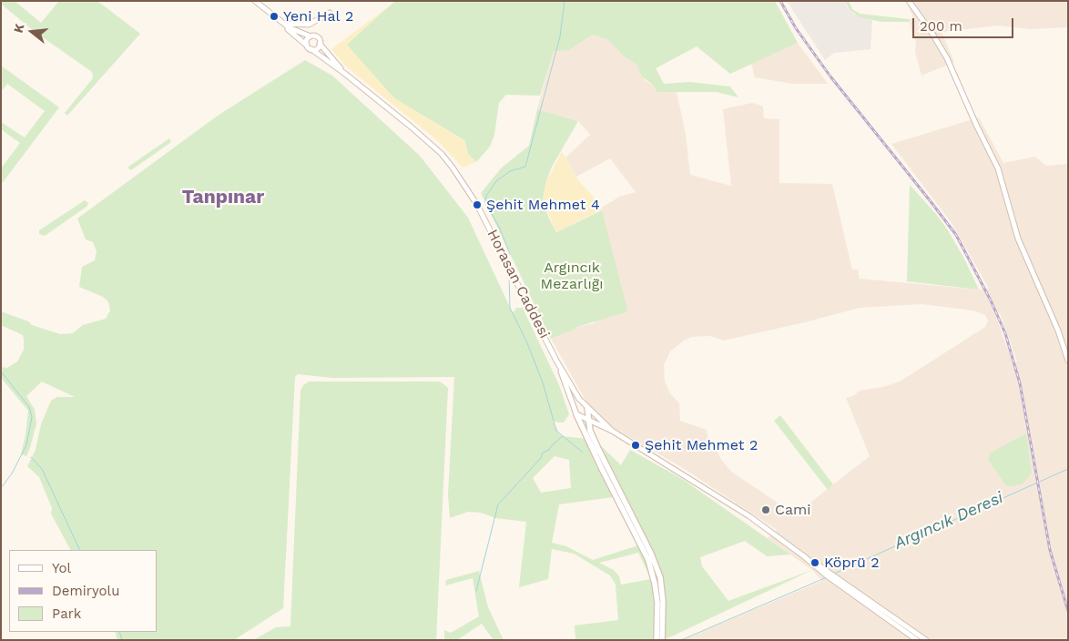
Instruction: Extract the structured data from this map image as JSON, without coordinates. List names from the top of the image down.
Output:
{
  "streets": {
    "street": ["Horasan Caddesi"]
  },
  "districts": ["Tanpınar"],
  "water": ["Argıncık Deresi"],
  "parks": ["Argıncık Mezarlığı"],
  "places": [
    "Yeni Hal 2",
    "Şehit Mehmet 4",
    "Şehit Mehmet 2",
    "Cami",
    "Köprü 2"
  ],
  "legend": ["Yol", "Demiryolu", "Park"],
  "scale_bar": "200 m",
  "north": "left"
}
